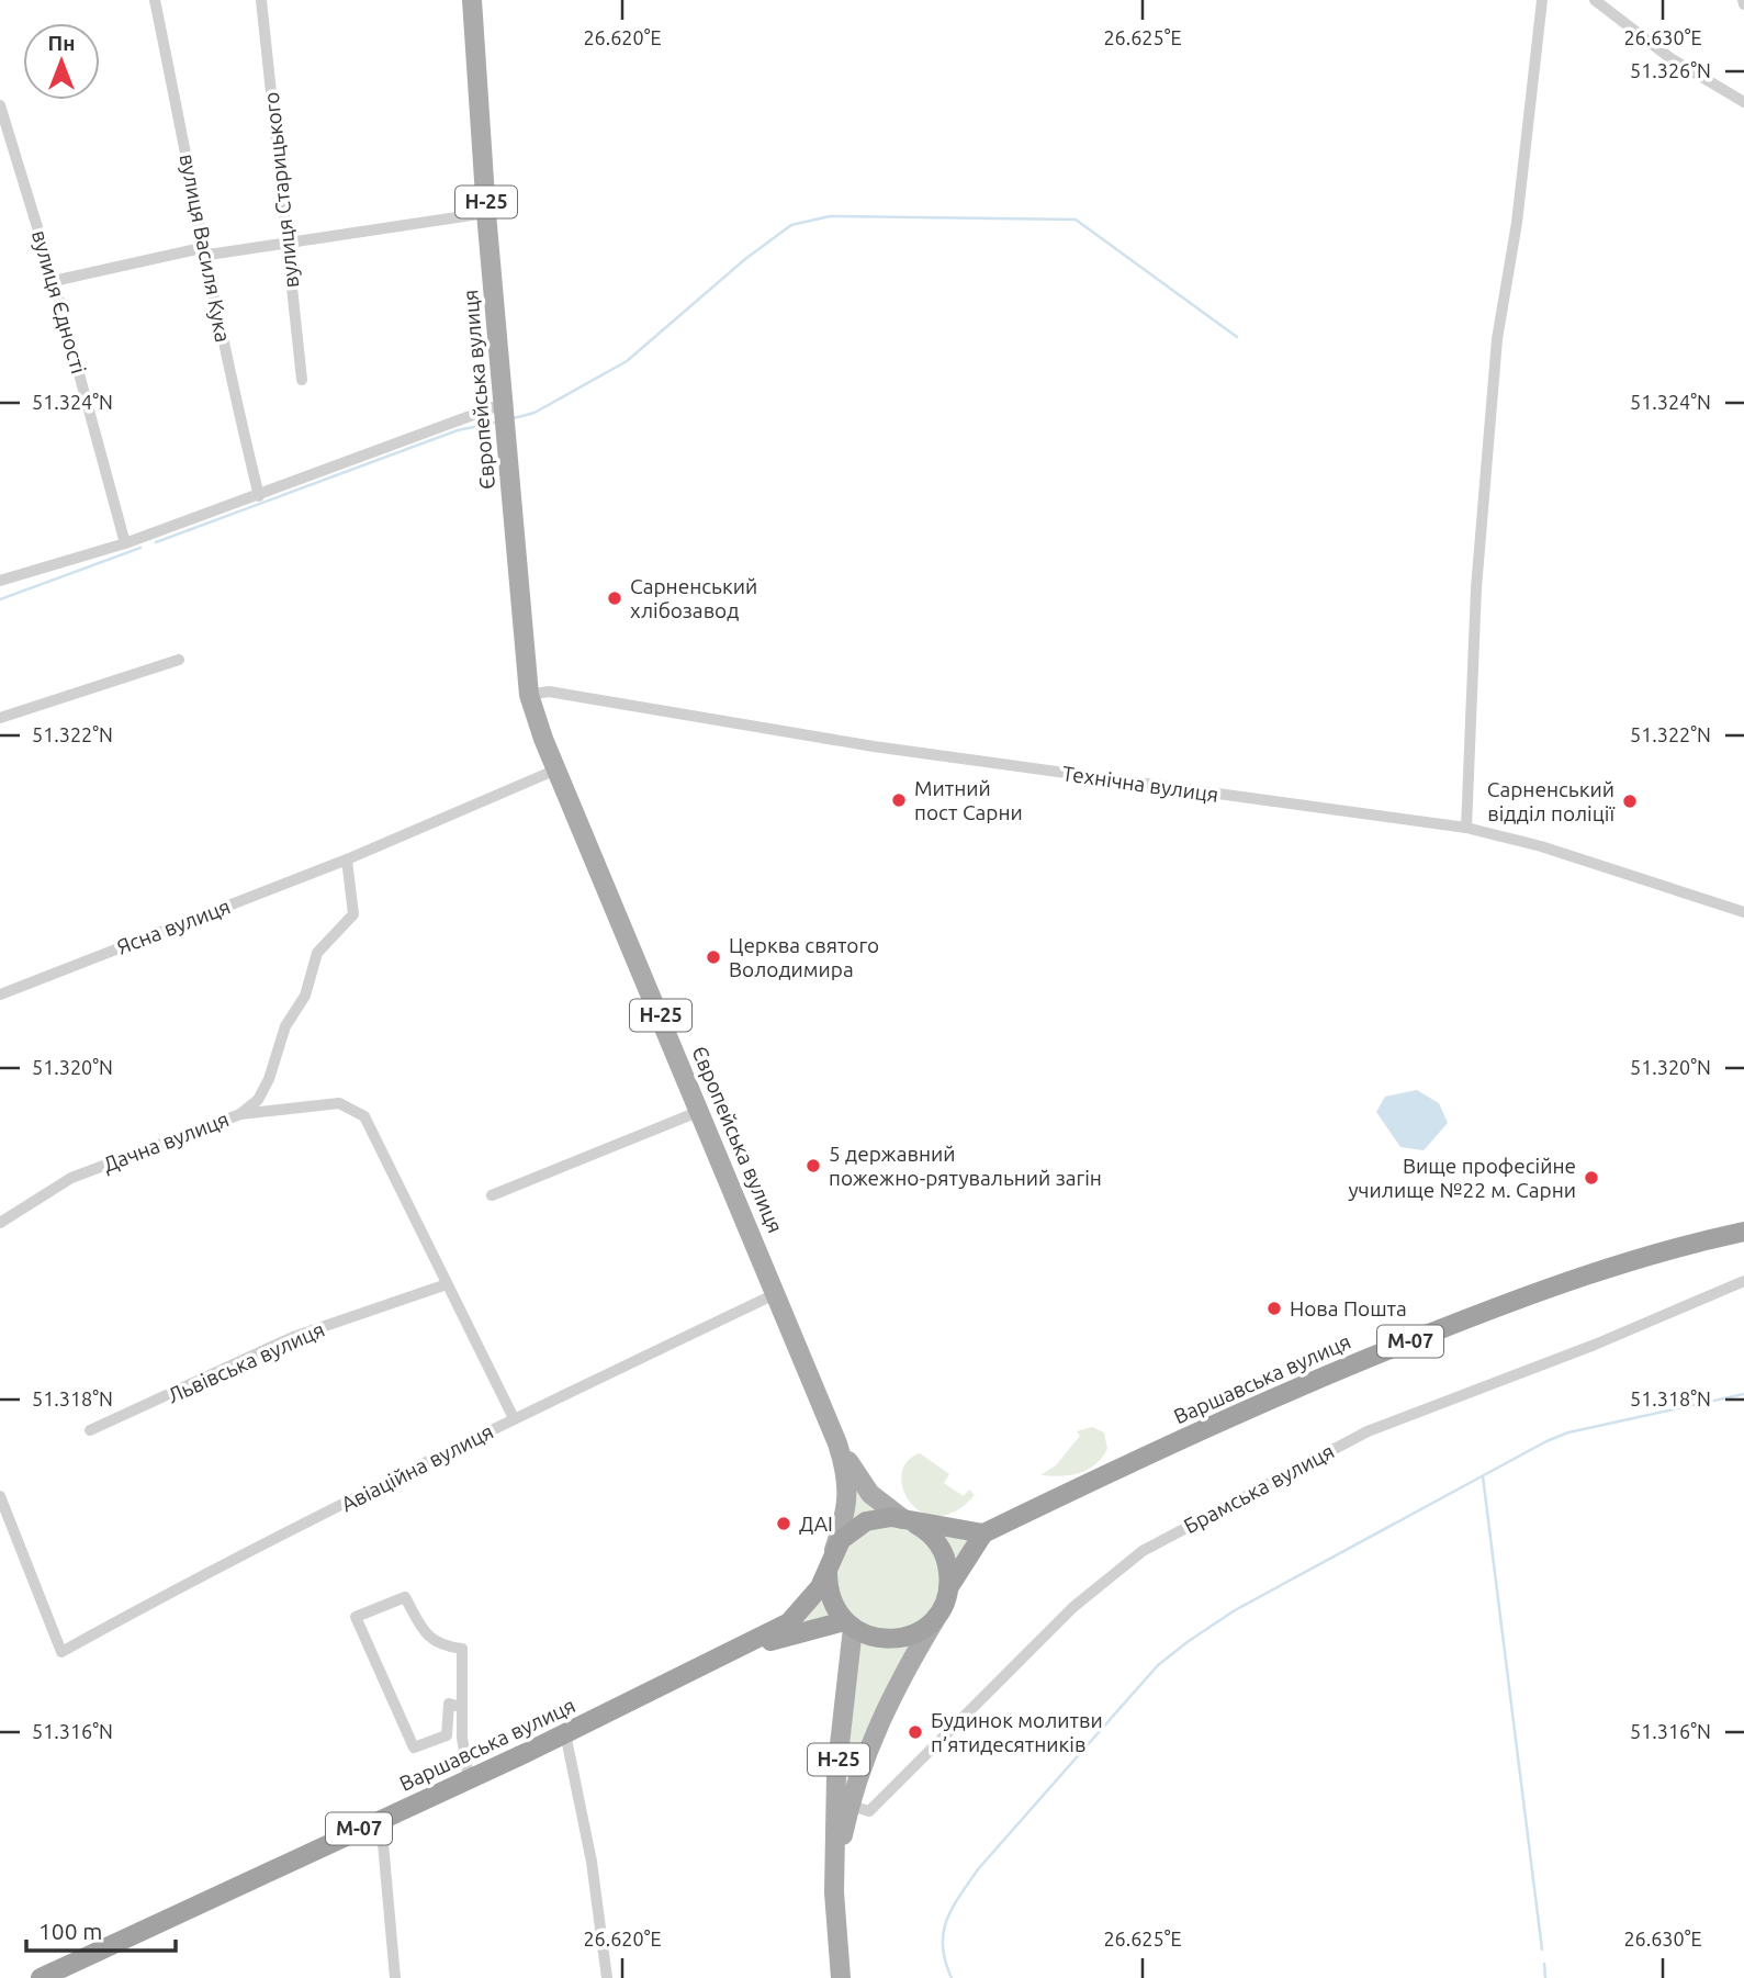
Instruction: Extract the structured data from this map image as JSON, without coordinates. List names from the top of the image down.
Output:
{
  "streets": {
    "highway": ["Н-25", "М-07", "Варшавська вулиця"],
    "main road": ["Європейська вулиця"],
    "street": [
      "вулиця Старицького",
      "вулиця Василя Кука",
      "вулиця Єдності",
      "Технічна вулиця",
      "Ясна вулиця",
      "Дачна вулиця",
      "Львівська вулиця",
      "Авіаційна вулиця",
      "Брамська вулиця"
    ]
  },
  "crossings": [
    ["Н-25", "Європейська вулиця"],
    ["Н-25", "М-07"],
    ["Н-25", "Брамська вулиця"],
    ["Європейська вулиця", "Технічна вулиця"],
    ["Європейська вулиця", "М-07"],
    ["Європейська вулиця", "Авіаційна вулиця"],
    ["Ясна вулиця", "Дачна вулиця"],
    ["М-07", "Варшавська вулиця"]
  ],
  "places": [
    "Сарненський хлібозавод",
    "Митний пост Сарни",
    "Сарненський відділ поліції",
    "Церква святого Володимира",
    "5 державний пожежно-рятувальний загін",
    "Вище професійне училище №22 м. Сарни",
    "Нова Пошта",
    "ДАІ",
    "Будинок молитви п’ятидесятників"
  ],
  "scale_bar": "100 m",
  "north": "top",
  "coordinates": [
    "26.620°E",
    "26.625°E",
    "26.630°E",
    "51.326°N",
    "51.324°N",
    "51.322°N",
    "51.320°N",
    "51.318°N",
    "51.316°N"
  ]
}
